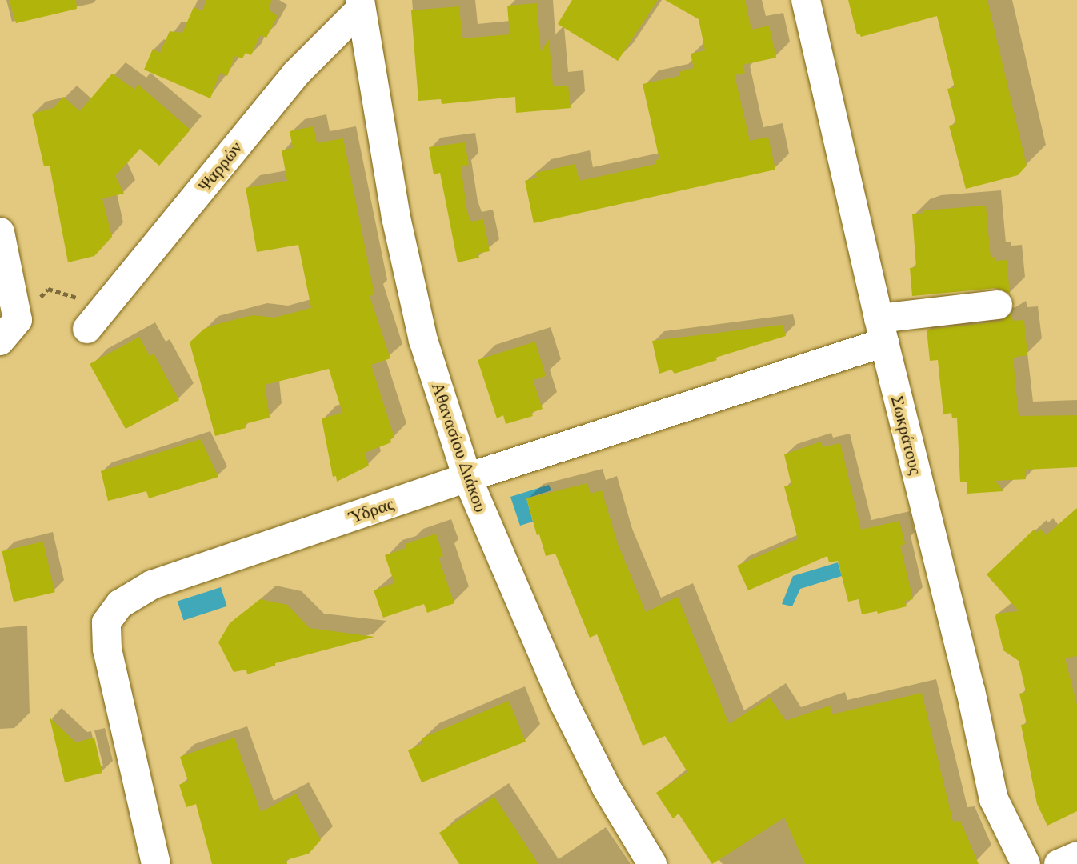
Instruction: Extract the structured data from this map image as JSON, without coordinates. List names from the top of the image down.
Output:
{
  "streets": {
    "street": [
      "Ψαρρών",
      "Σωκράτους",
      "Αθανασίου Διάκου",
      "Ύδρας"
    ]
  },
  "crossings": [
    ["Ψαρρών", "Αθανασίου Διάκου"],
    ["Σωκράτους", "Ύδρας"],
    ["Αθανασίου Διάκου", "Ύδρας"]
  ]
}
